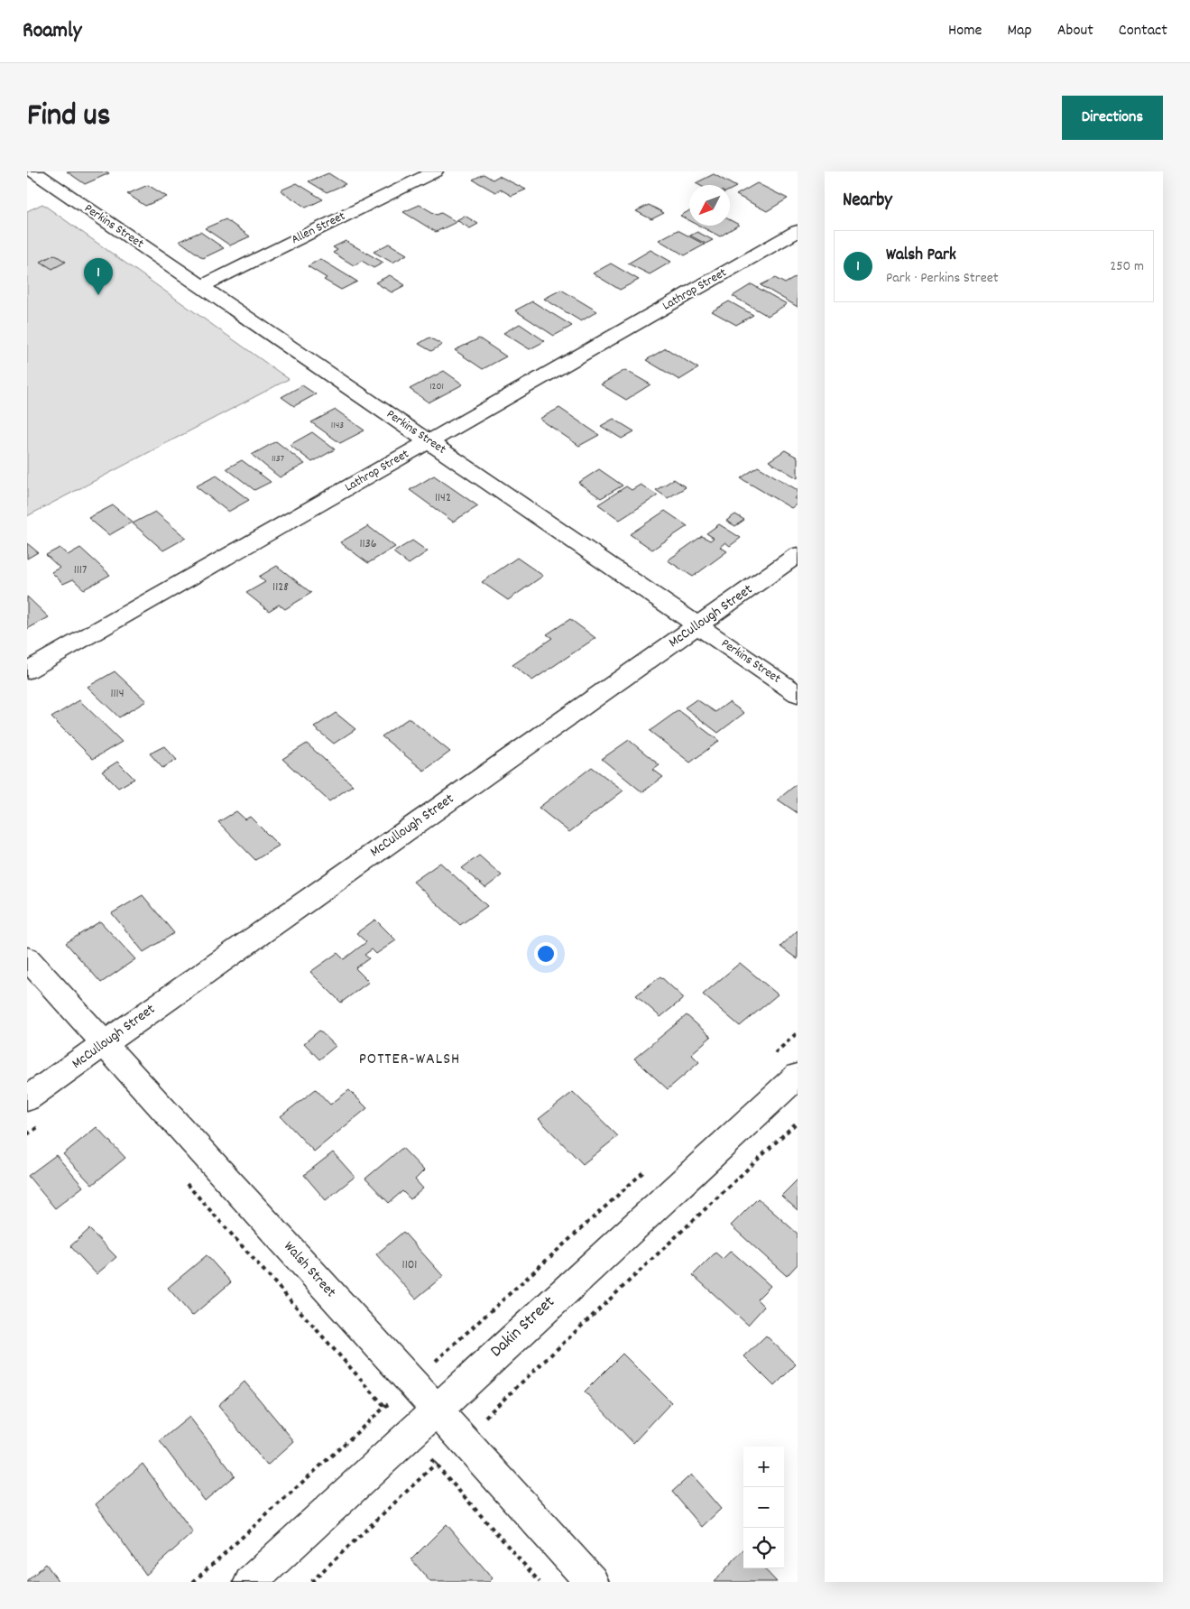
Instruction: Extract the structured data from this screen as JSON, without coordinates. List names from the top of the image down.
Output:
{
  "streets": {
    "street": [
      "Perkins Street",
      "Allen Street",
      "Lathrop Street",
      "McCullough Street",
      "Walsh Street",
      "Dakin Street"
    ]
  },
  "crossings": [
    ["Perkins Street", "Allen Street"],
    ["Perkins Street", "Lathrop Street"],
    ["Perkins Street", "McCullough Street"],
    ["McCullough Street", "Walsh Street"],
    ["Walsh Street", "Dakin Street"]
  ],
  "districts": ["POTTER-WALSH"],
  "house_numbers": [
    "1201",
    "1143",
    "1137",
    "1142",
    "1136",
    "1117",
    "1128",
    "1114",
    "1101"
  ],
  "north": "bottom left",
  "page": {
    "header": "Roamly",
    "nav": [
      "Home",
      "Map",
      "About",
      "Contact"
    ],
    "title": "Find us",
    "buttons": "Directions",
    "heading": "Nearby",
    "list": [
      {
        "mark": "1",
        "name": "Walsh Park",
        "note": "Park · Perkins Street",
        "value": "250 m"
      }
    ],
    "pins": "1",
    "map_buttons": ["+", "−"]
  }
}
